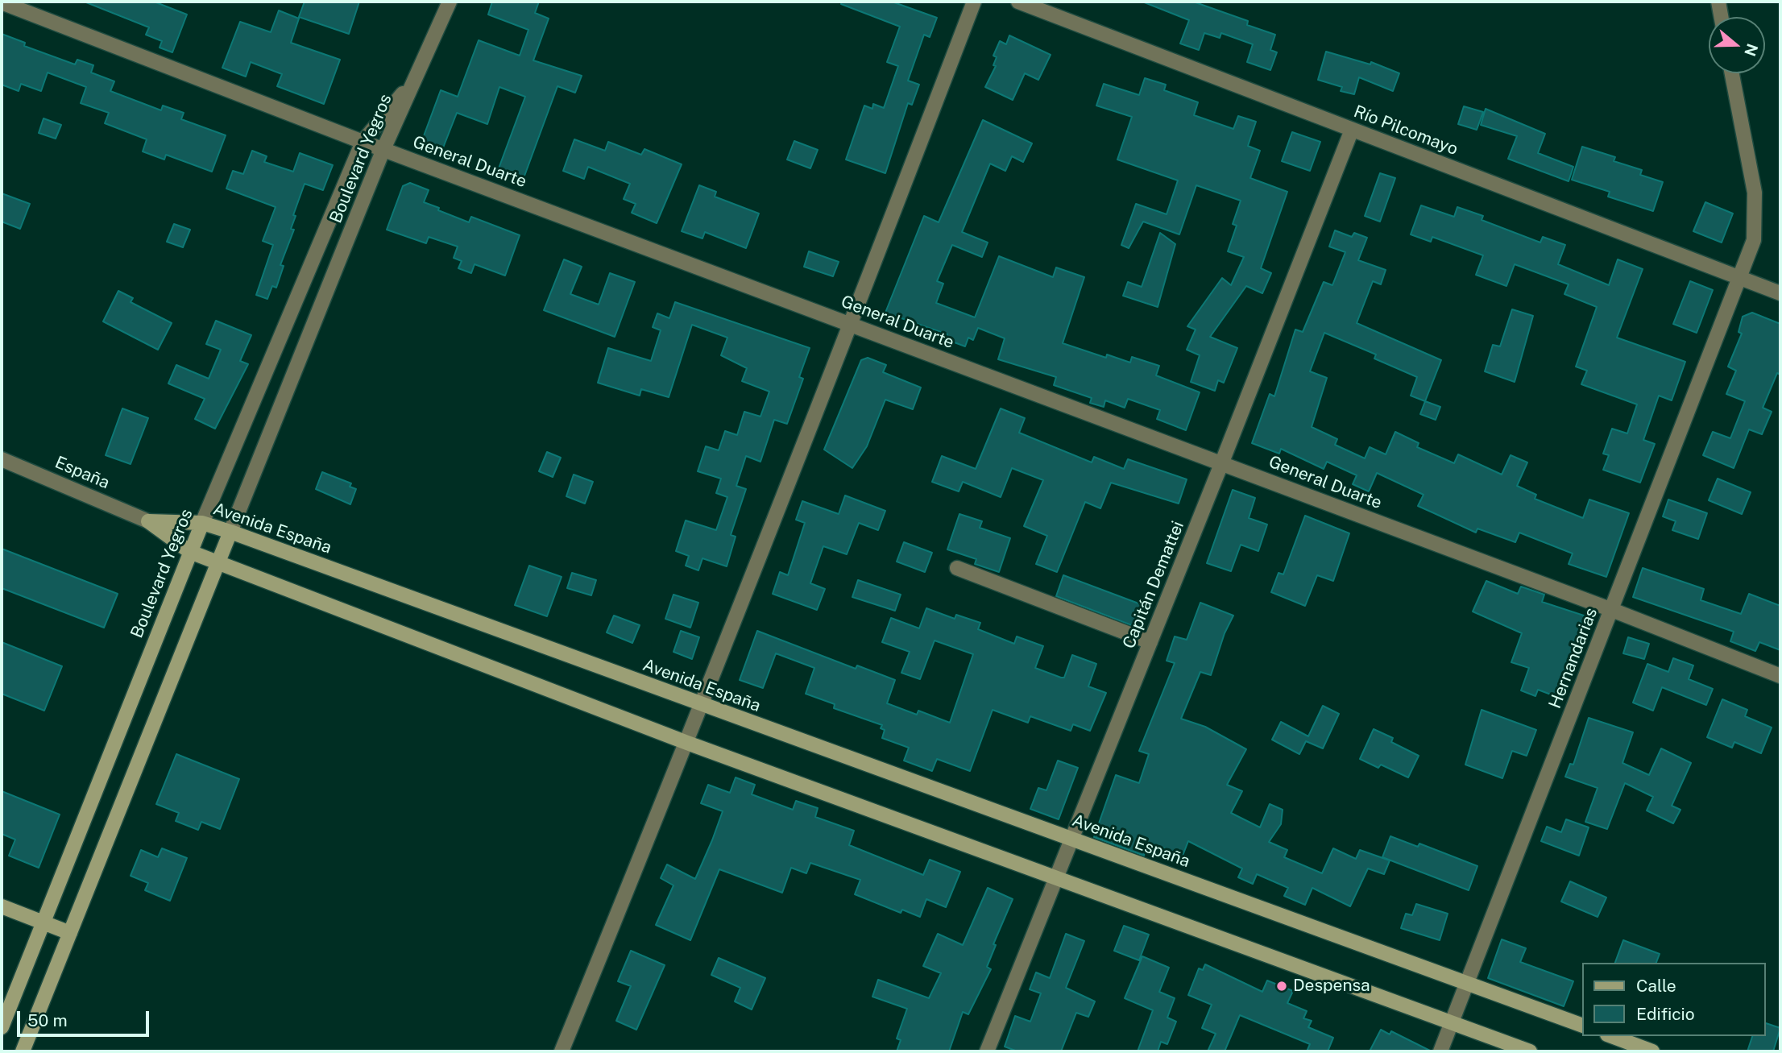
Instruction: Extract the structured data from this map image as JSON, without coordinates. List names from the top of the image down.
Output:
{
  "streets": {
    "street": [
      "Río Pilcomayo",
      "Boulevard Yegros",
      "General Duarte",
      "España",
      "Avenida España",
      "Capitán Demattei",
      "Hernandarias"
    ]
  },
  "crossings": [
    ["Río Pilcomayo", "Capitán Demattei"],
    ["Río Pilcomayo", "Hernandarias"],
    ["Boulevard Yegros", "General Duarte"],
    ["Boulevard Yegros", "Avenida España"],
    ["General Duarte", "Capitán Demattei"],
    ["General Duarte", "Hernandarias"],
    ["España", "Avenida España"],
    ["Avenida España", "Capitán Demattei"],
    ["Avenida España", "Hernandarias"]
  ],
  "places": ["Despensa"],
  "legend": ["Calle", "Edificio"],
  "scale_bar": "50 m",
  "north": "right"
}
